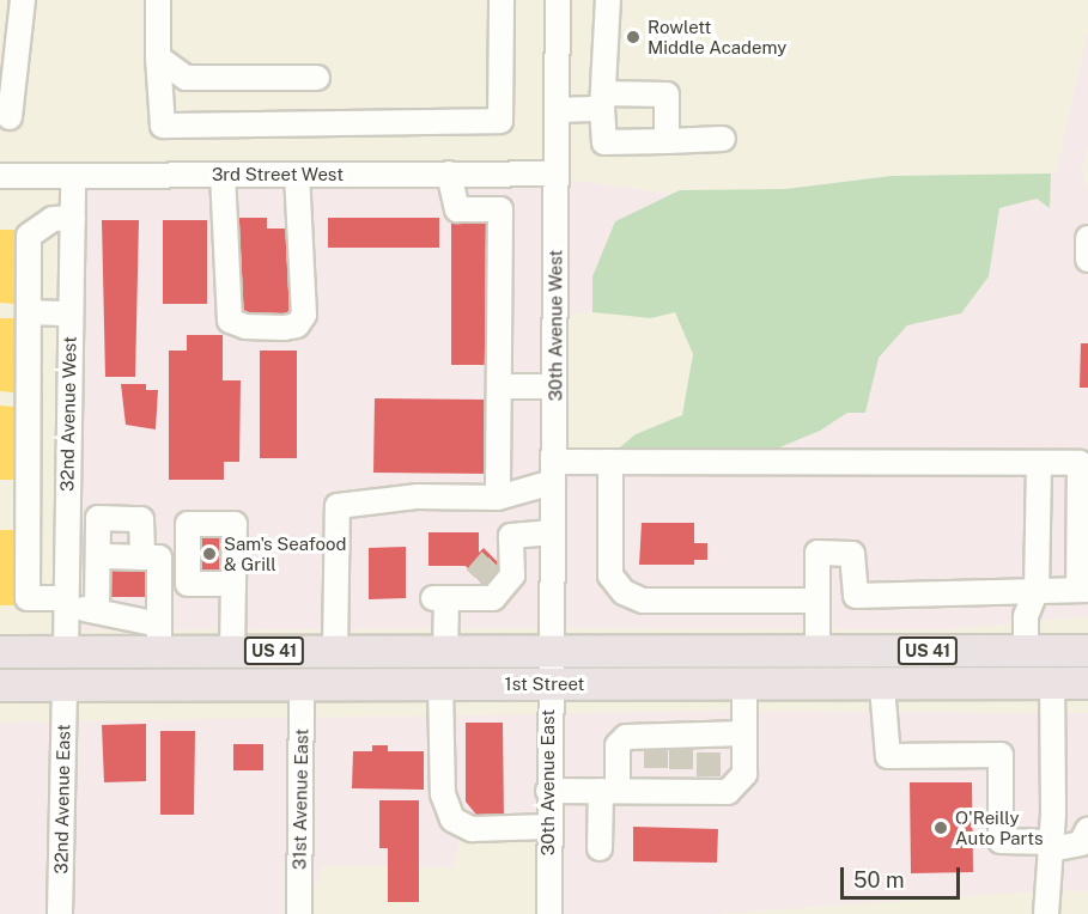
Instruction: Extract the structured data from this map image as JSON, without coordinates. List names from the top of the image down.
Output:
{
  "streets": {
    "main road": ["US 41", "1st Street"],
    "street": [
      "3rd Street West",
      "30th Avenue West",
      "32nd Avenue West",
      "30th Avenue East",
      "32nd Avenue East",
      "31st Avenue East"
    ]
  },
  "crossings": [
    ["3rd Street West", "30th Avenue West"],
    ["3rd Street West", "32nd Avenue West"],
    ["30th Avenue West", "1st Street"],
    ["30th Avenue West", "30th Avenue East"],
    ["32nd Avenue West", "1st Street"],
    ["1st Street", "30th Avenue East"],
    ["1st Street", "32nd Avenue East"],
    ["1st Street", "31st Avenue East"]
  ],
  "places": ["Rowlett Middle Academy", "Sam's Seafood & Grill", "O'Reilly Auto Parts"],
  "scale_bar": "50 m"
}
